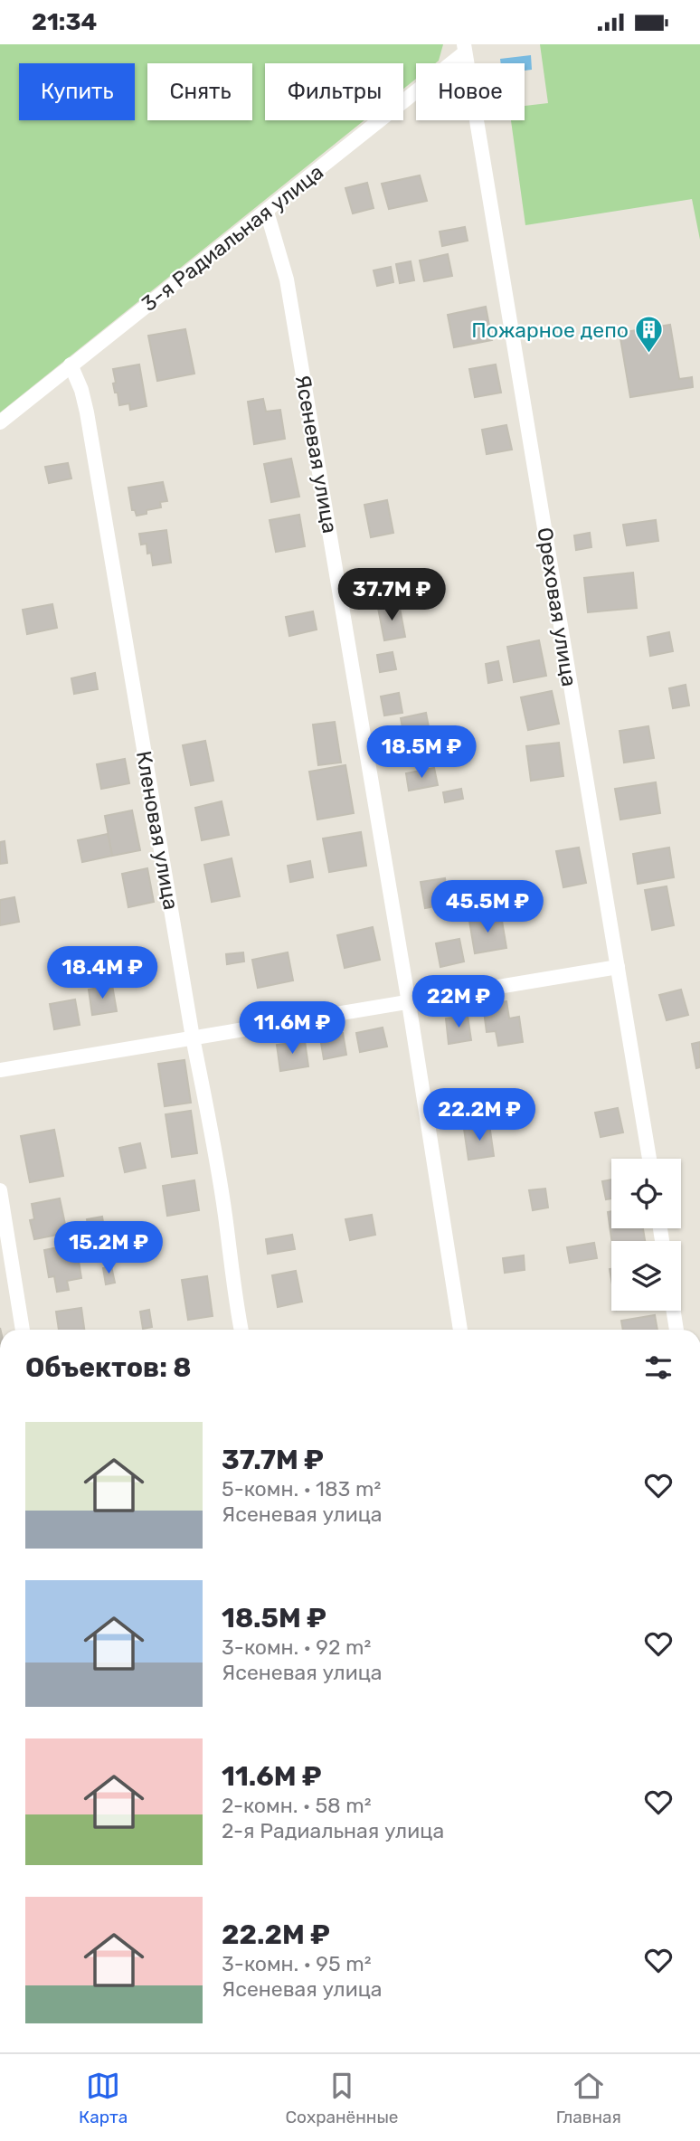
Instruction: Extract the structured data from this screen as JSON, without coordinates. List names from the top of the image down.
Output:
{
  "streets": {
    "street": [
      "3-я Радиальная улица",
      "Ясеневая улица",
      "Ореховая улица",
      "Кленовая улица"
    ]
  },
  "crossings": [
    ["3-я Радиальная улица", "Ясеневая улица"],
    ["3-я Радиальная улица", "Ореховая улица"],
    ["3-я Радиальная улица", "Кленовая улица"]
  ],
  "places": {
    "building": ["Пожарное депо"]
  },
  "page": {
    "status": "21:34",
    "chip": [
      "Купить",
      "Снять",
      "Фильтры",
      "Новое"
    ],
    "price": [
      "37.7M ₽",
      "18.5M ₽",
      "45.5M ₽",
      "18.4M ₽",
      "22M ₽",
      "11.6M ₽",
      "22.2M ₽",
      "15.2M ₽"
    ],
    "heading": "Объектов: 8",
    "list": [
      {
        "name": "37.7M ₽",
        "note": "5-комн. · 183 m² · Ясеневая улица"
      },
      {
        "name": "18.5M ₽",
        "note": "3-комн. · 92 m² · Ясеневая улица"
      },
      {
        "name": "11.6M ₽",
        "note": "2-комн. · 58 m² · 2-я Радиальная улица"
      },
      {
        "name": "22.2M ₽",
        "note": "3-комн. · 95 m² · Ясеневая улица"
      }
    ],
    "tabs": ["Карта", "Сохранённые", "Главная"]
  }
}
